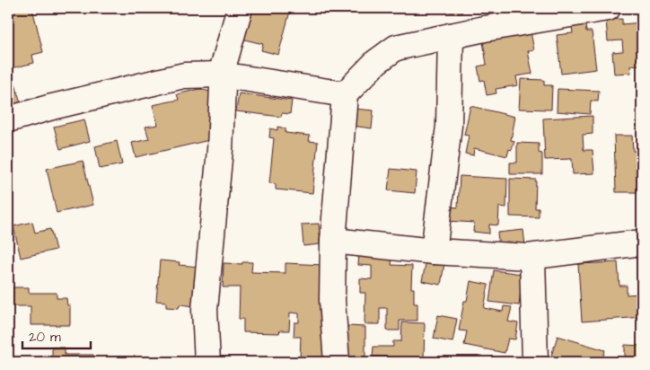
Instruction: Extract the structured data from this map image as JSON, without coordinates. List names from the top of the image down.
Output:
{
  "scale_bar": "20 m"
}
